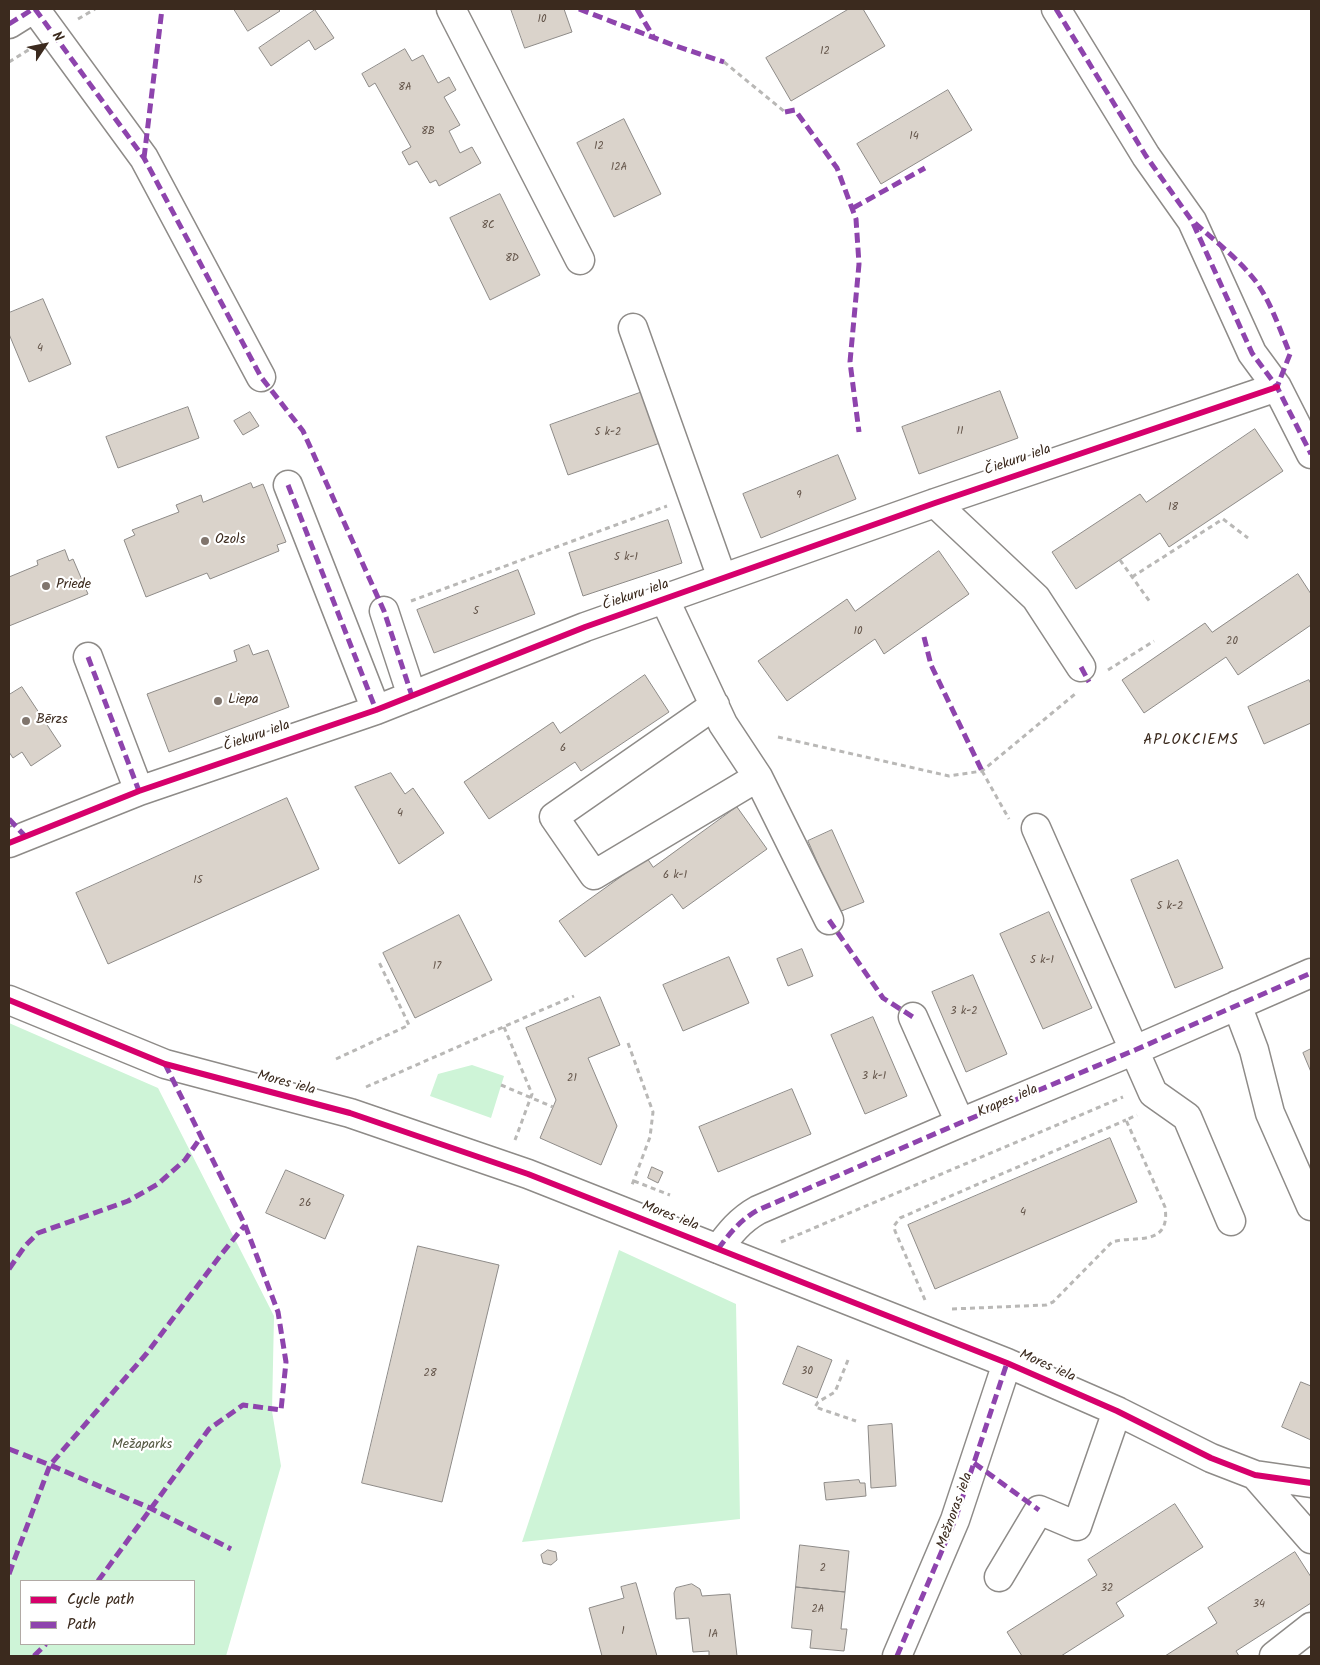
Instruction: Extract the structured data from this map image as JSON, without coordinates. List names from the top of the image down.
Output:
{
  "streets": {
    "street": [
      "Čiekuru iela",
      "Mores iela",
      "Krapes iela",
      "Mežnoras iela"
    ]
  },
  "crossings": [
    ["Mores iela", "Krapes iela"],
    ["Mores iela", "Mežnoras iela"]
  ],
  "districts": ["APLOKCIEMS"],
  "parks": ["Mežaparks"],
  "places": [
    "Ozols",
    "Priede",
    "Liepa",
    "Bērzs"
  ],
  "house_numbers": [
    "10",
    "12",
    "8A",
    "8B",
    "14",
    "12",
    "12A",
    "8C",
    "8D",
    "4",
    "11",
    "5 k-2",
    "9",
    "18",
    "5 k-1",
    "5",
    "10",
    "20",
    "6",
    "4",
    "6 k-1",
    "15",
    "5 k-2",
    "5 k-1",
    "17",
    "3 k-2",
    "3 k-1",
    "21",
    "26",
    "4",
    "30",
    "28",
    "2",
    "32",
    "34",
    "2A",
    "1",
    "1A"
  ],
  "legend": ["Cycle path", "Path"],
  "north": "top right"
}
